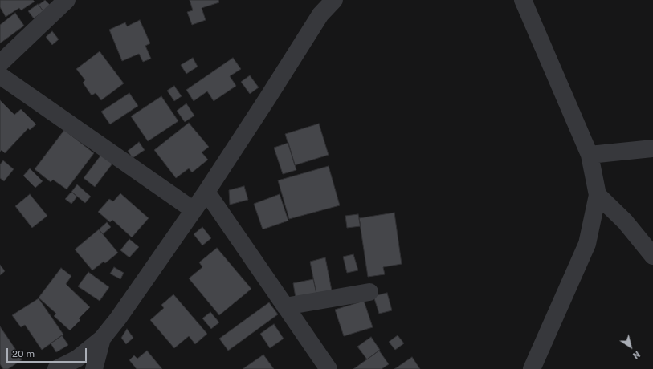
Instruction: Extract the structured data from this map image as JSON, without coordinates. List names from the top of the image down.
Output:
{
  "scale_bar": "20 m",
  "north": "bottom right"
}
